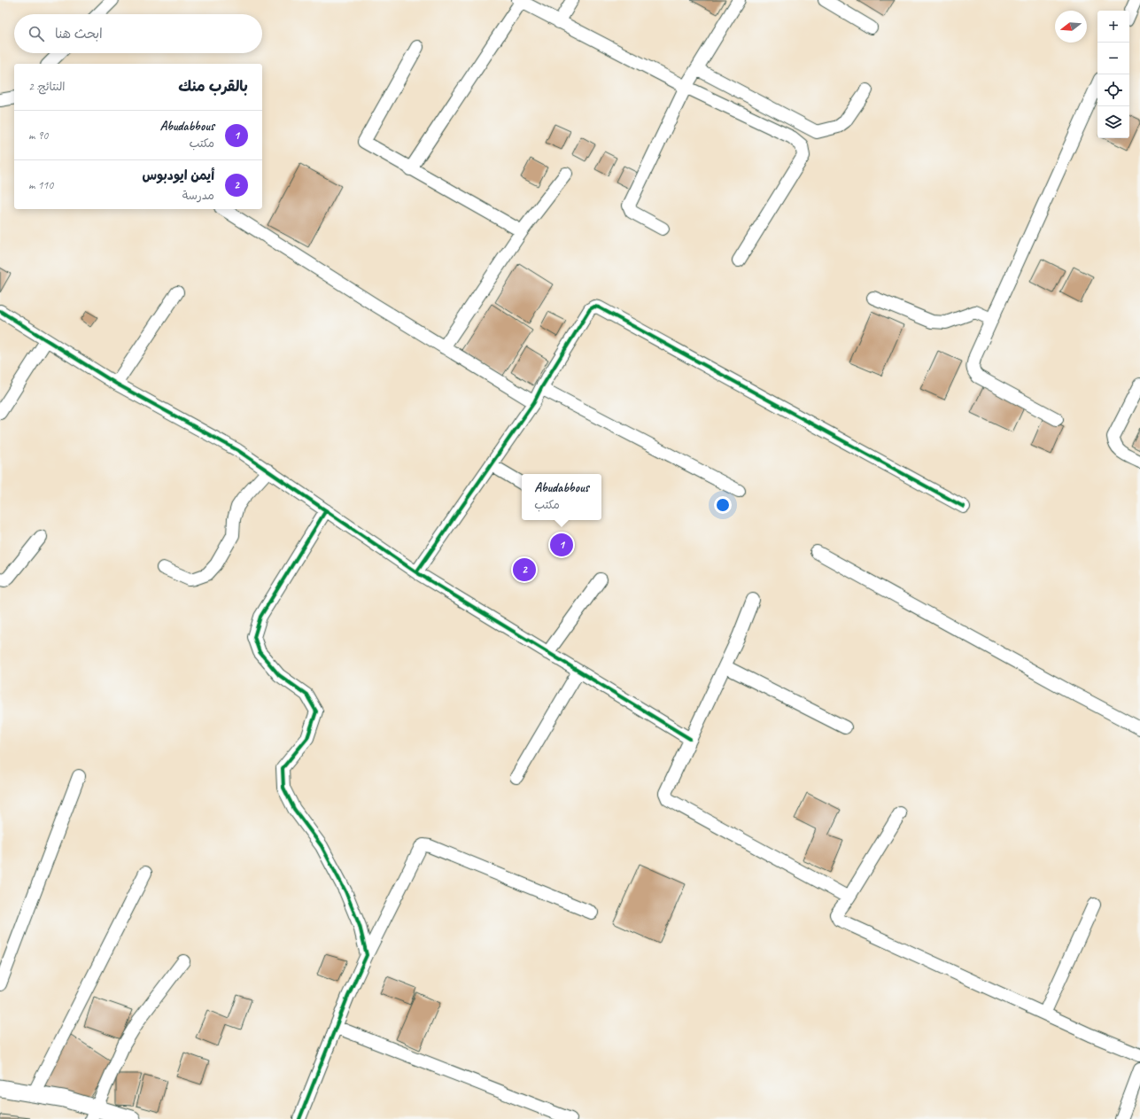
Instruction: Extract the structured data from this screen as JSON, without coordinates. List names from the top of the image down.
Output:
{
  "north": "left",
  "page": {
    "map_buttons": ["+", "−"],
    "search": "ابحث هنا",
    "heading": ["بالقرب منك", "النتائج: 2"],
    "list": [
      {
        "mark": "1",
        "name": "Abudabbous",
        "note": "مكتب",
        "value": "90 m"
      },
      {
        "mark": "2",
        "name": "أيمن ايودبوس",
        "note": "مدرسة",
        "value": "110 m"
      }
    ],
    "popup": ["Abudabbous", "مكتب"],
    "pins": ["1", "2"]
  }
}
